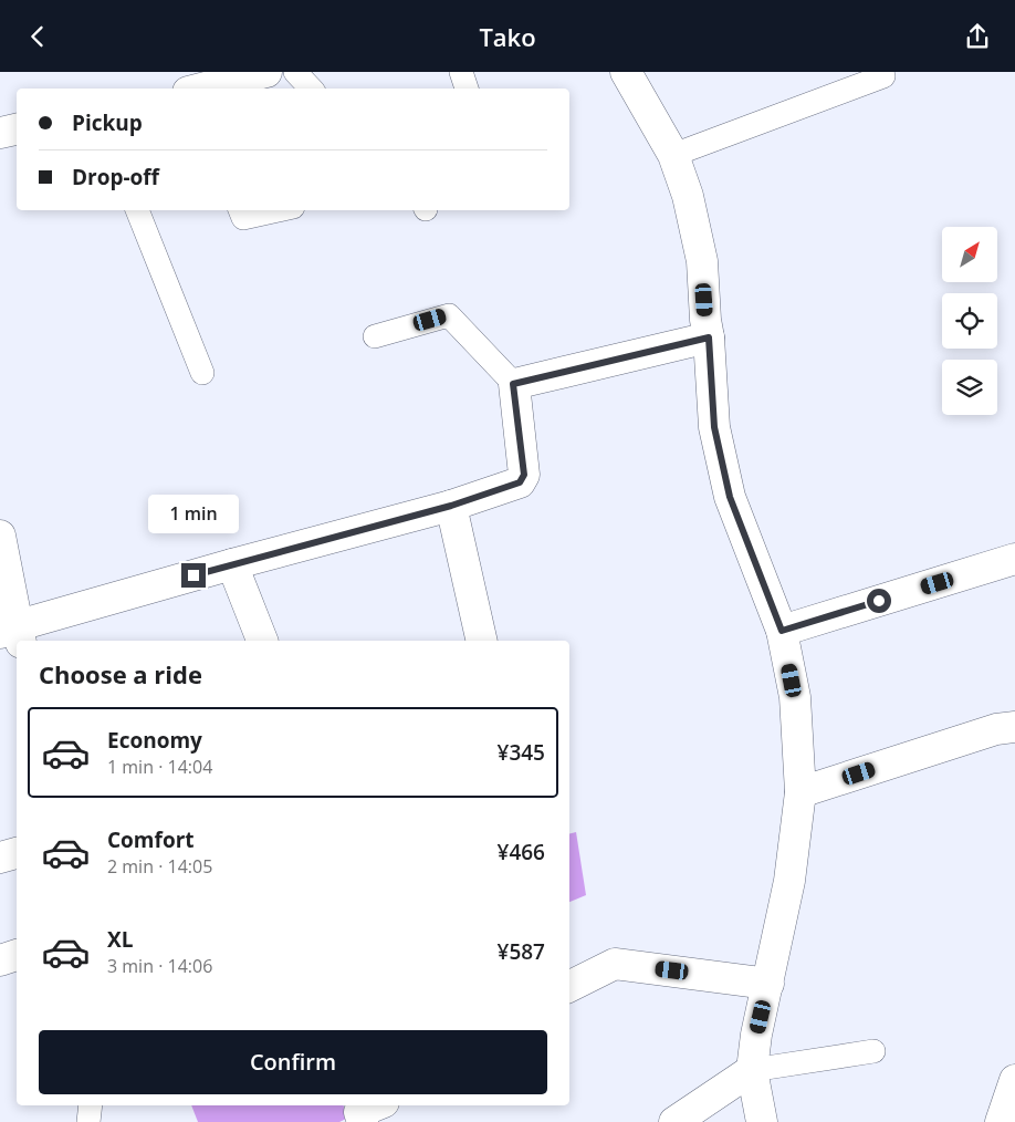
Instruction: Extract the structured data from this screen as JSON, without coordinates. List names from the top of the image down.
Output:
{
  "north": "top right",
  "page": {
    "header": "Tako",
    "banner": ["Pickup", "Drop-off"],
    "bubble": "1 min",
    "heading": "Choose a ride",
    "list": [
      {
        "name": "Economy",
        "note": "1 min · 14:04",
        "value": "¥345"
      },
      {
        "name": "Comfort",
        "note": "2 min · 14:05",
        "value": "¥466"
      },
      {
        "name": "XL",
        "note": "3 min · 14:06",
        "value": "¥587"
      }
    ],
    "buttons": "Confirm"
  }
}
